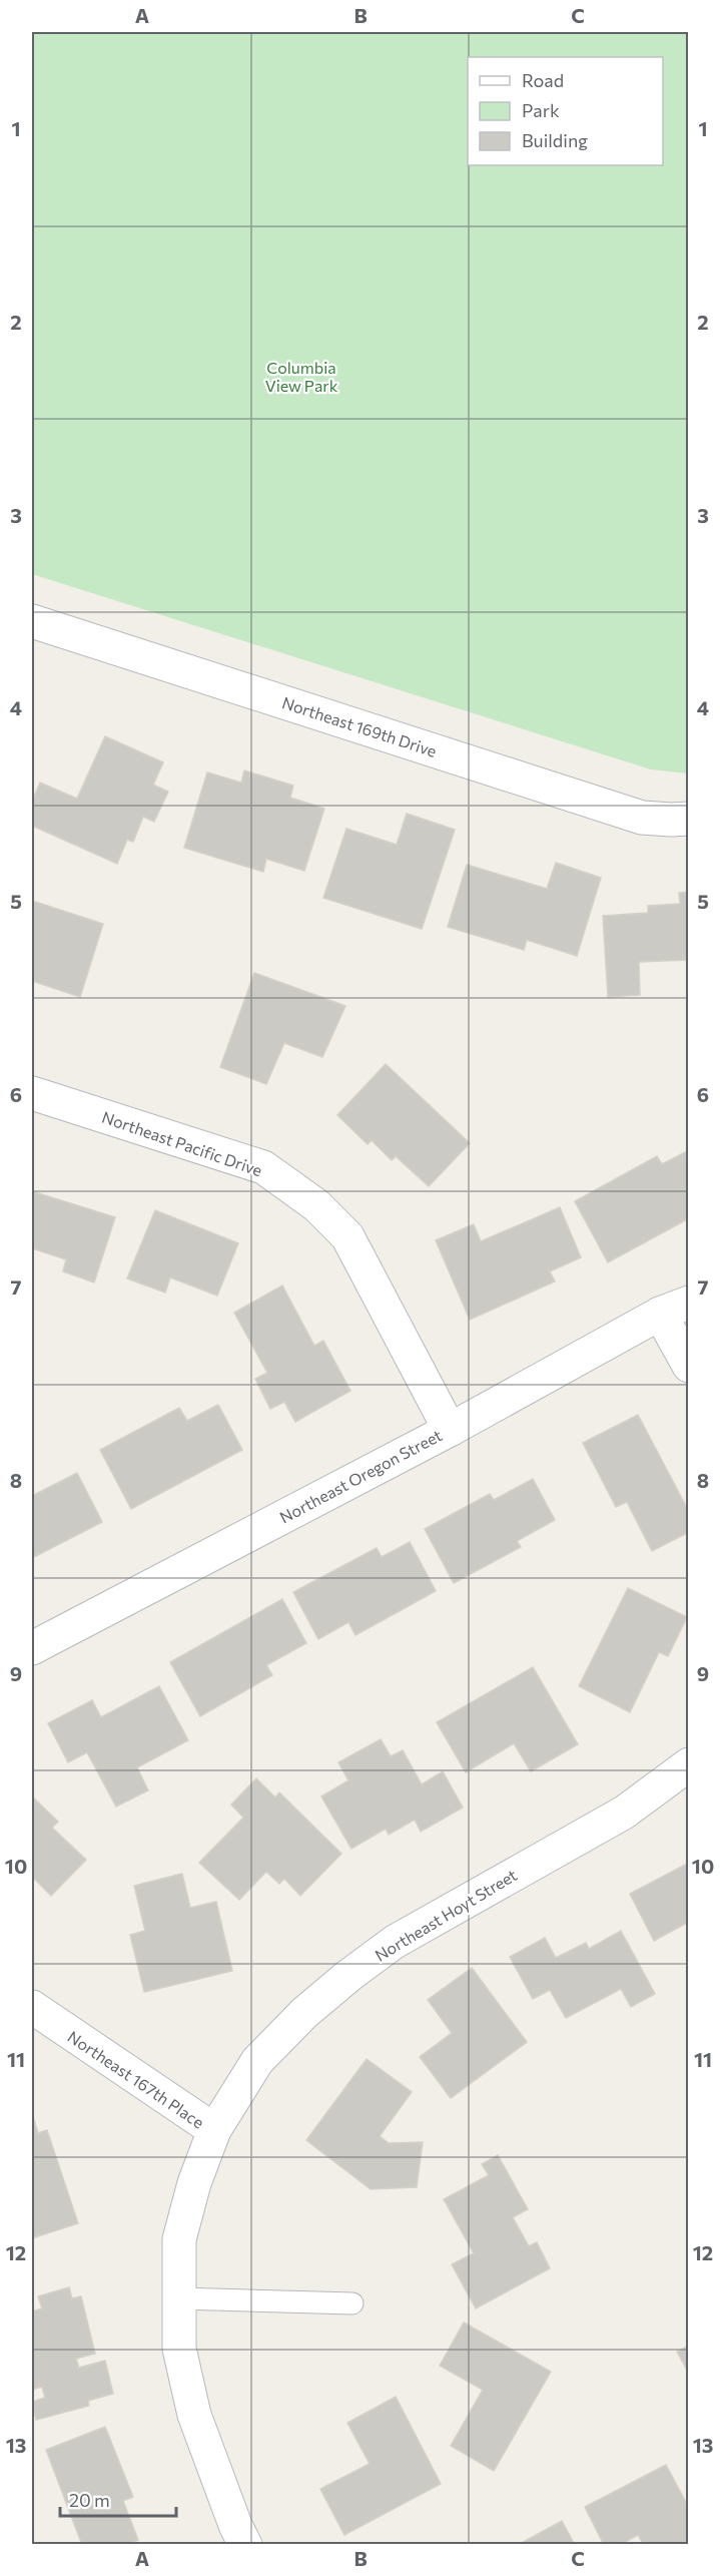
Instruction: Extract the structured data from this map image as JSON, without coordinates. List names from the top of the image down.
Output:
{
  "streets": {
    "street": [
      "Northeast 169th Drive",
      "Northeast Pacific Drive",
      "Northeast Oregon Street",
      "Northeast Hoyt Street",
      "Northeast 167th Place"
    ]
  },
  "crossings": [
    ["Northeast Pacific Drive", "Northeast Oregon Street"],
    ["Northeast Hoyt Street", "Northeast 167th Place"]
  ],
  "parks": ["Columbia View Park"],
  "legend": ["Road", "Park", "Building"],
  "scale_bar": "20 m",
  "grid": {
    "columns": ["A", "B", "C"],
    "rows": [
      "1",
      "2",
      "3",
      "4",
      "5",
      "6",
      "7",
      "8",
      "9",
      "10",
      "11",
      "12",
      "13"
    ]
  }
}
